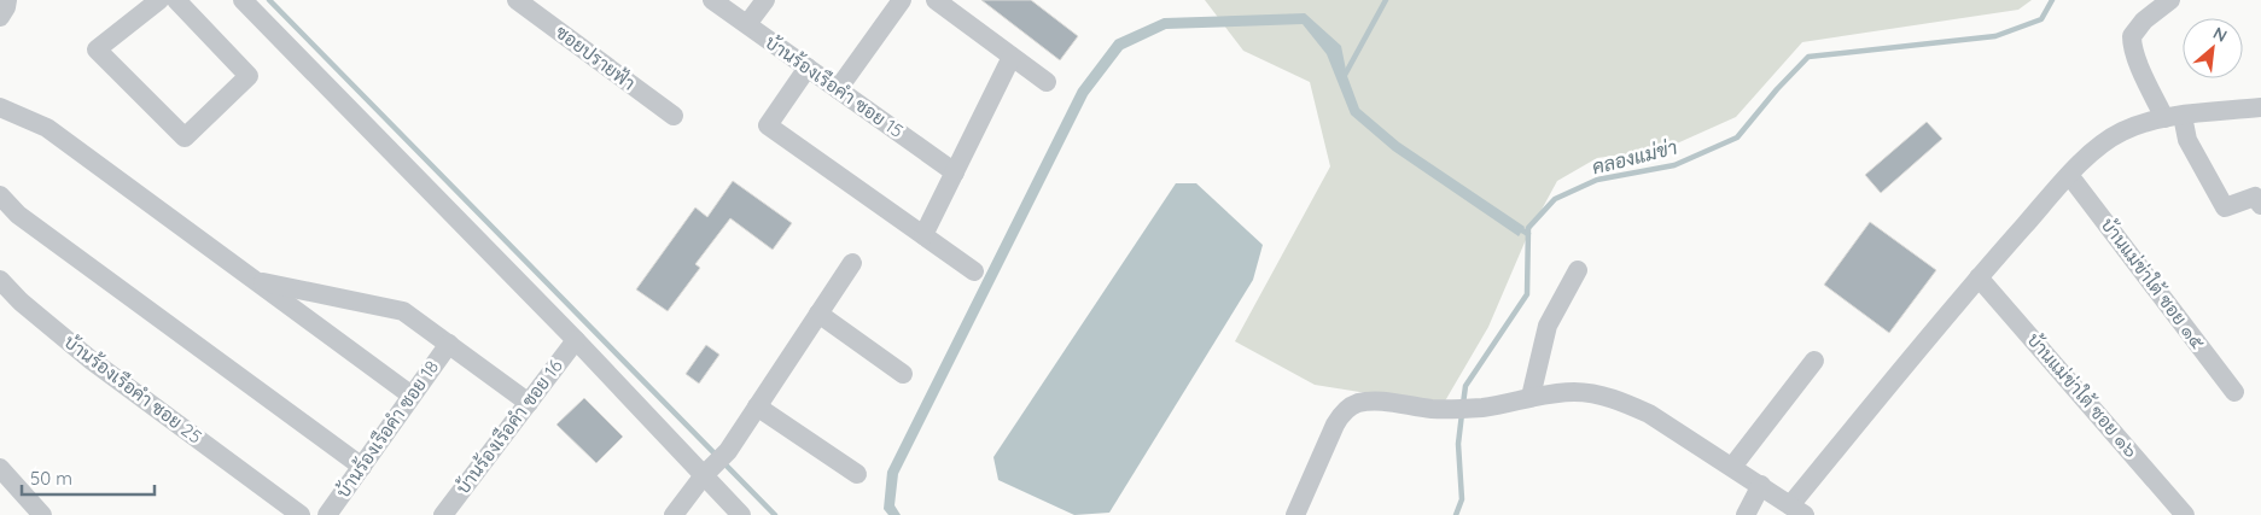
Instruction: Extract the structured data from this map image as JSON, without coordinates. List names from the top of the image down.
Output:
{
  "streets": {
    "street": [
      "ซอยปรายฟ้า",
      "บ้านร้องเรือคำ ซอย 15",
      "บ้านแม่ข่าใต้ ซอย ๑๕",
      "บ้านร้องเรือคำ ซอย 25",
      "บ้านแม่ข่าใต้ ซอย ๑๖",
      "บ้านร้องเรือคำ ซอย 16",
      "บ้านร้องเรือคำ ซอย 18"
    ]
  },
  "water": ["คลองแม่ข่า"],
  "scale_bar": "50 m",
  "north": "top right"
}
